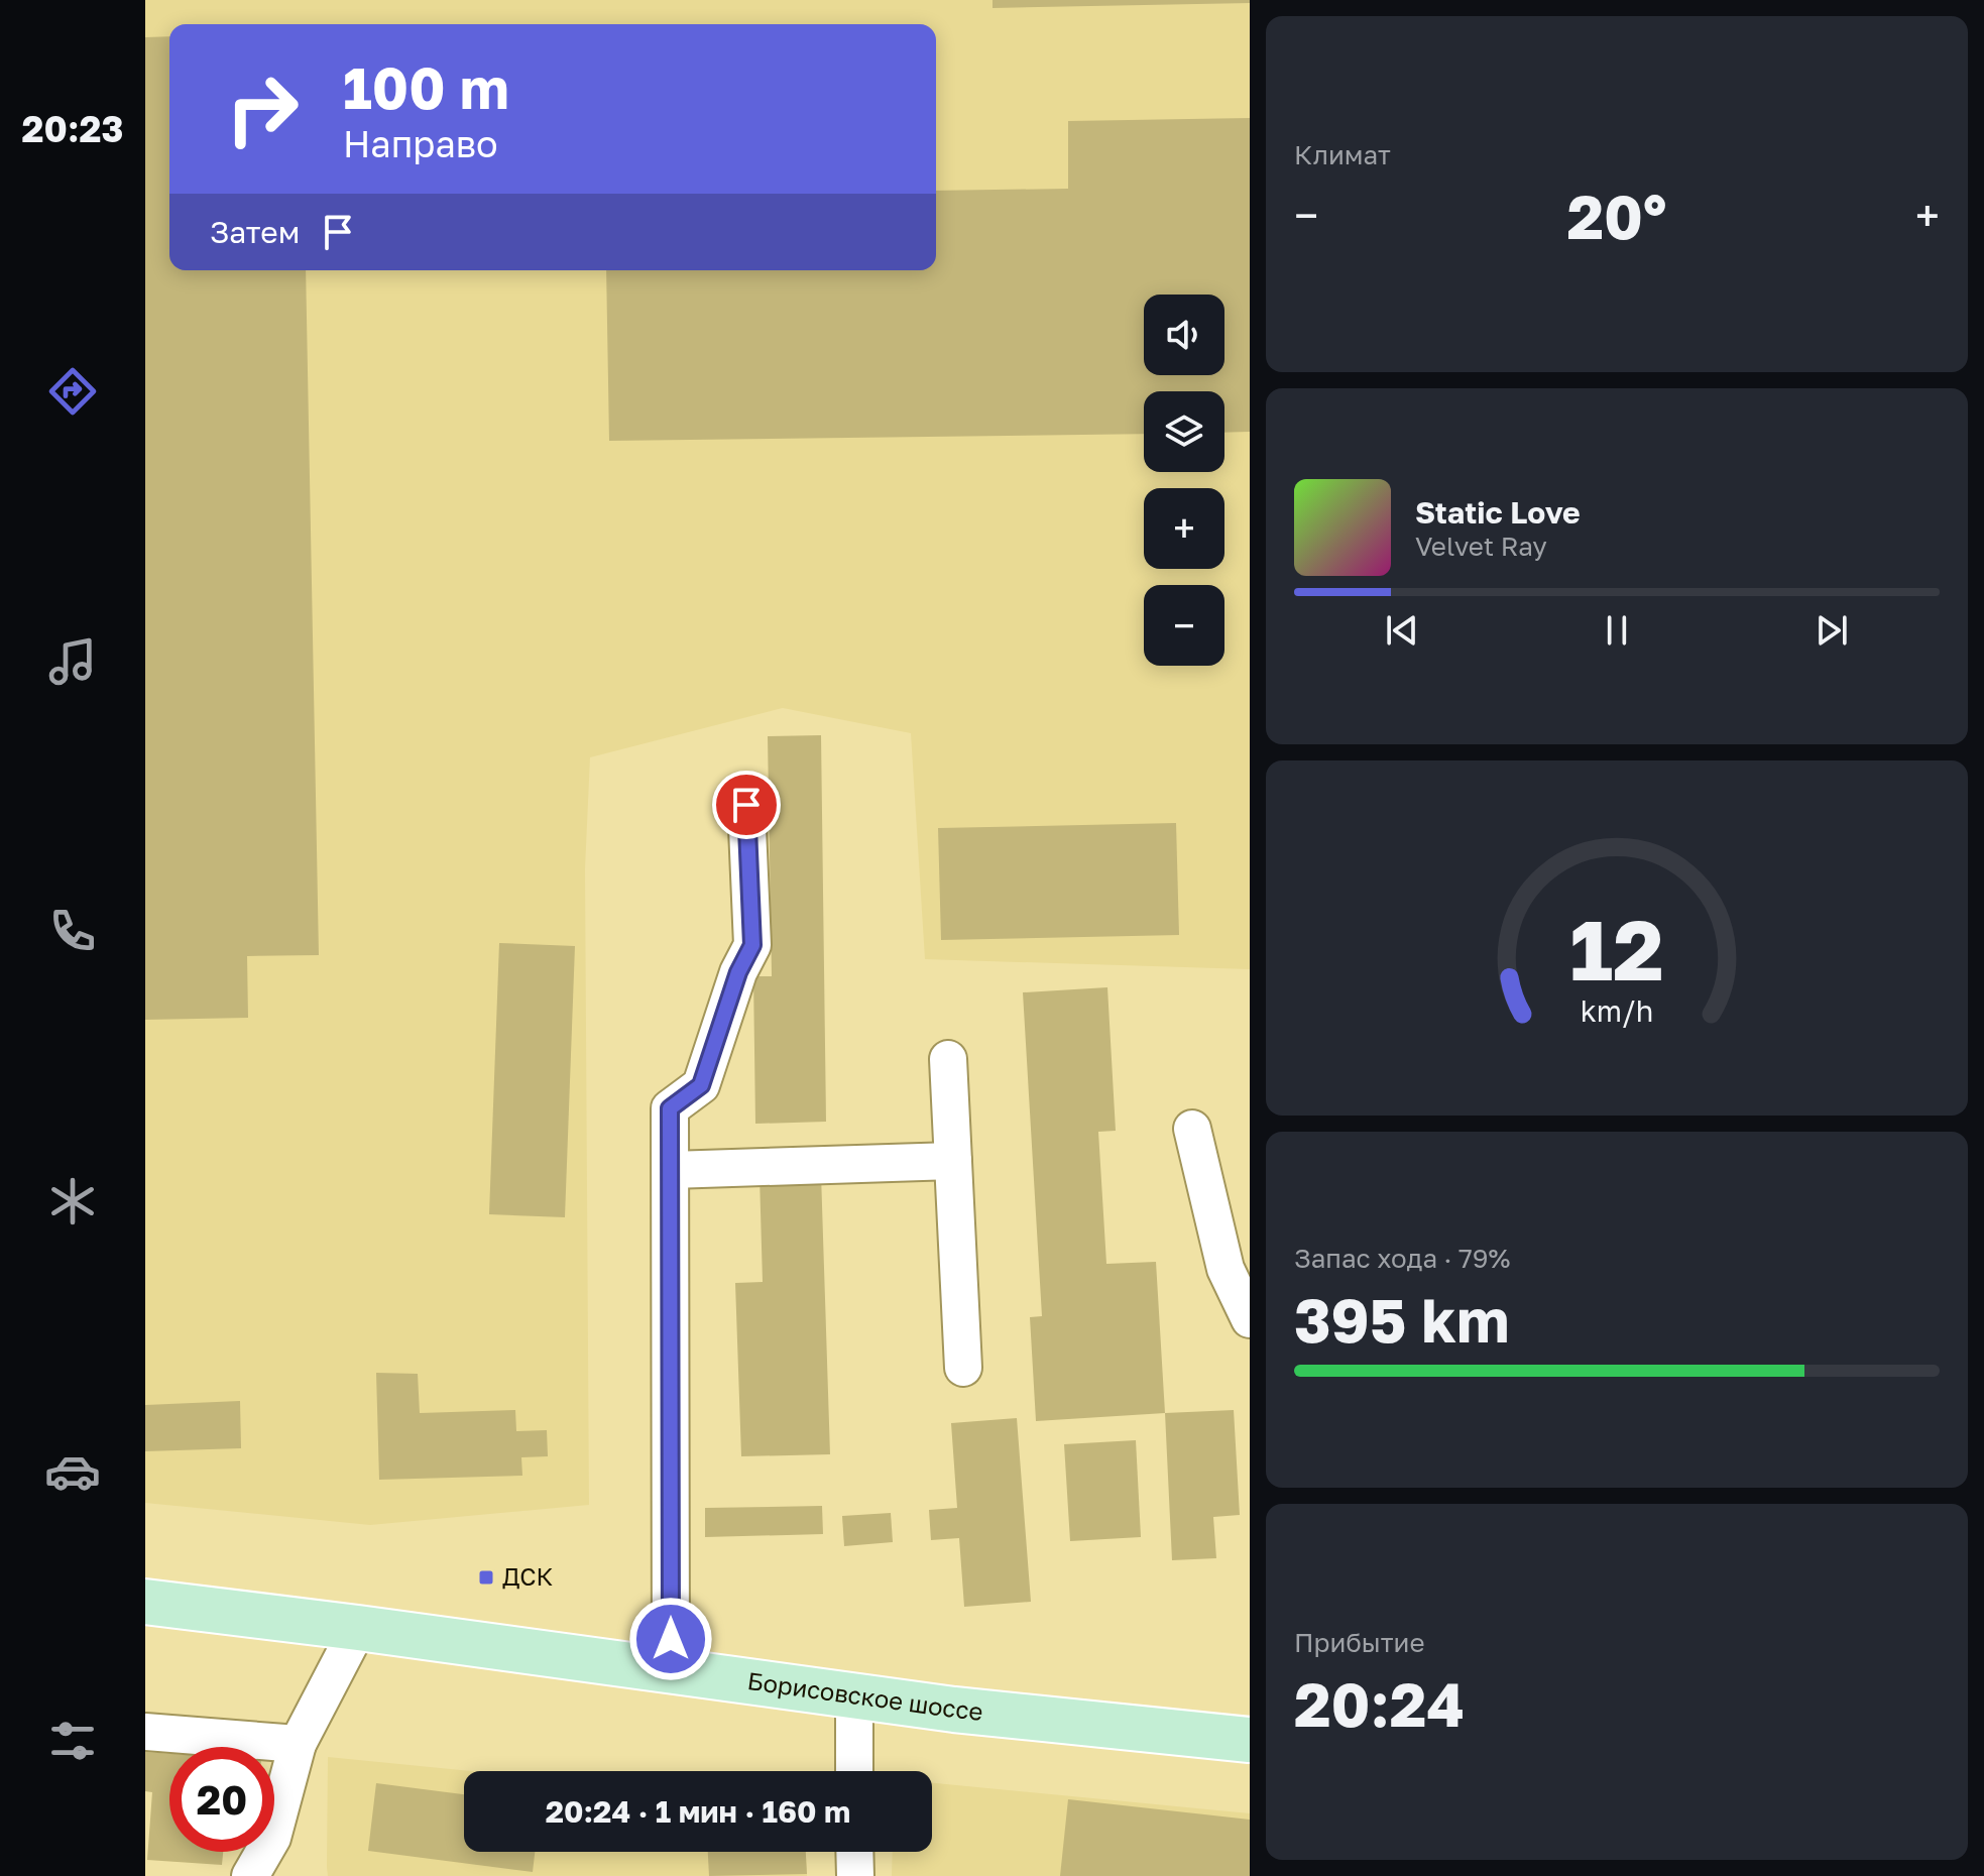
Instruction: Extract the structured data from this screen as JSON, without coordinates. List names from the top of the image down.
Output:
{
  "streets": {
    "main road": ["Борисовское шоссе"]
  },
  "places": {
    "transit": ["ДСК"]
  },
  "page": {
    "tabs": "20:23",
    "tile": [
      "Климат",
      ["Запас хода · 79%", "395 km"],
      ["Прибытие", "20:24"]
    ],
    "turn": ["100 m", "Направо"],
    "heat": ["−", "20°", "+"],
    "then": "Затем",
    "map_buttons": ["+", "−"],
    "song": ["Static Love", "Velvet Ray"],
    "limit": "20",
    "trip": "20:24 · 1 мин · 160 m",
    "gauge": ["12", "km/h"]
  }
}
